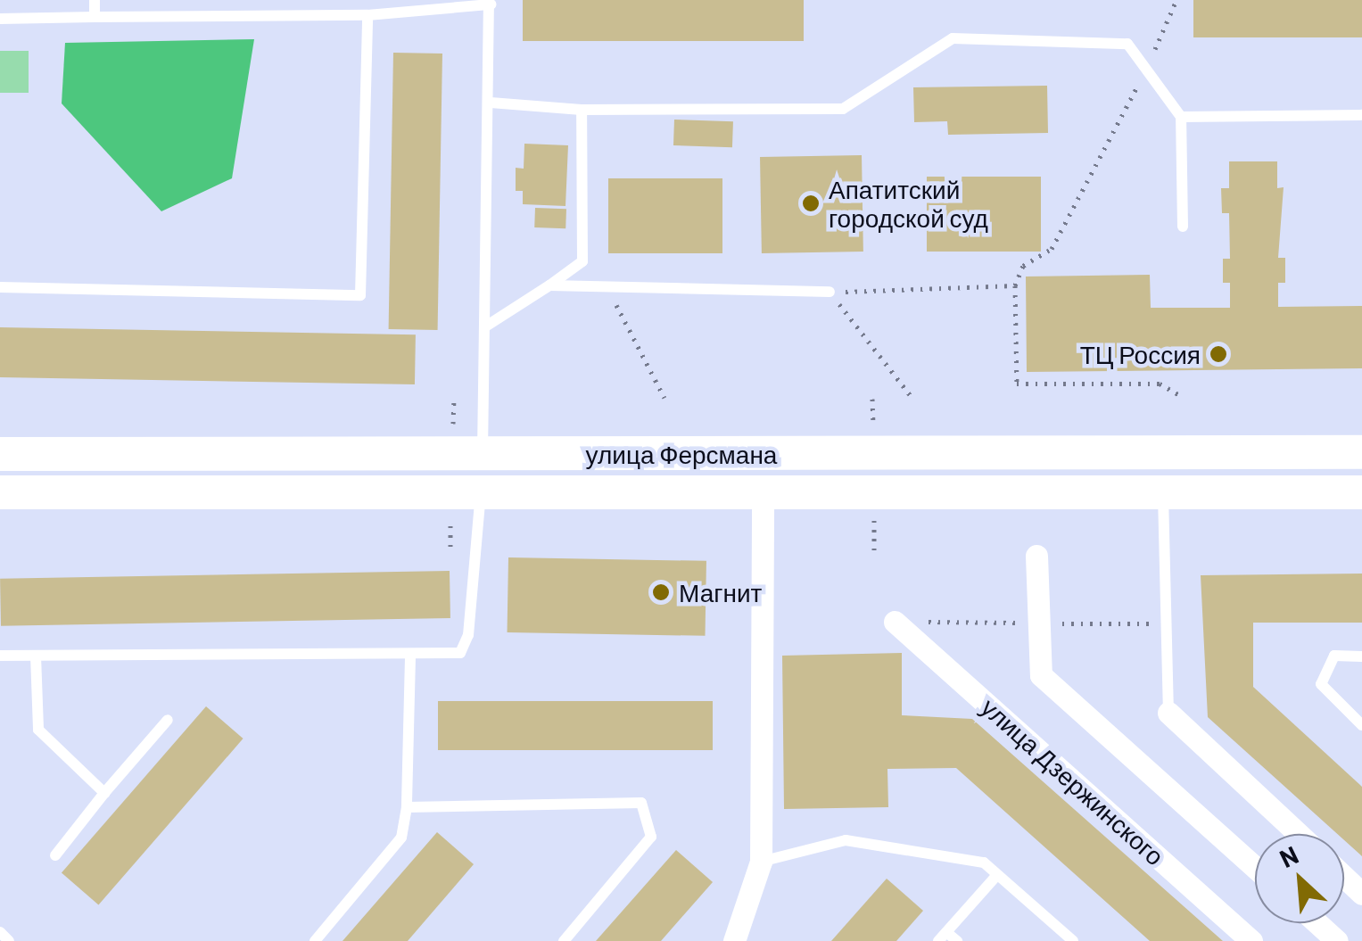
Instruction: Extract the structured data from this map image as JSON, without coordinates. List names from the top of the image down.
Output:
{
  "streets": {
    "street": ["улица Ферсмана", "улица Дзержинского"]
  },
  "places": ["Апатитский городской суд", "ТЦ Россия", "Магнит"],
  "north": "top left"
}
